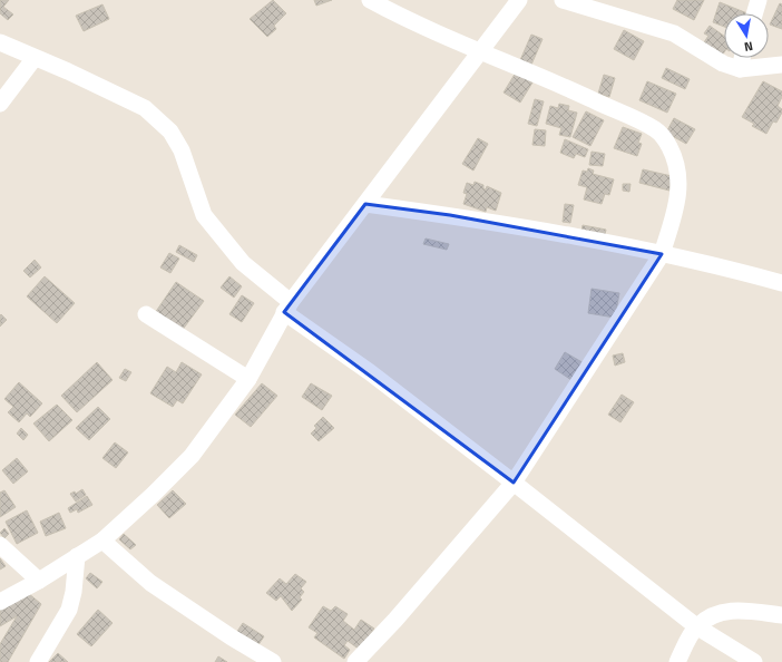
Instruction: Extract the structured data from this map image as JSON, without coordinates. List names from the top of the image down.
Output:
{
  "north": "bottom"
}
